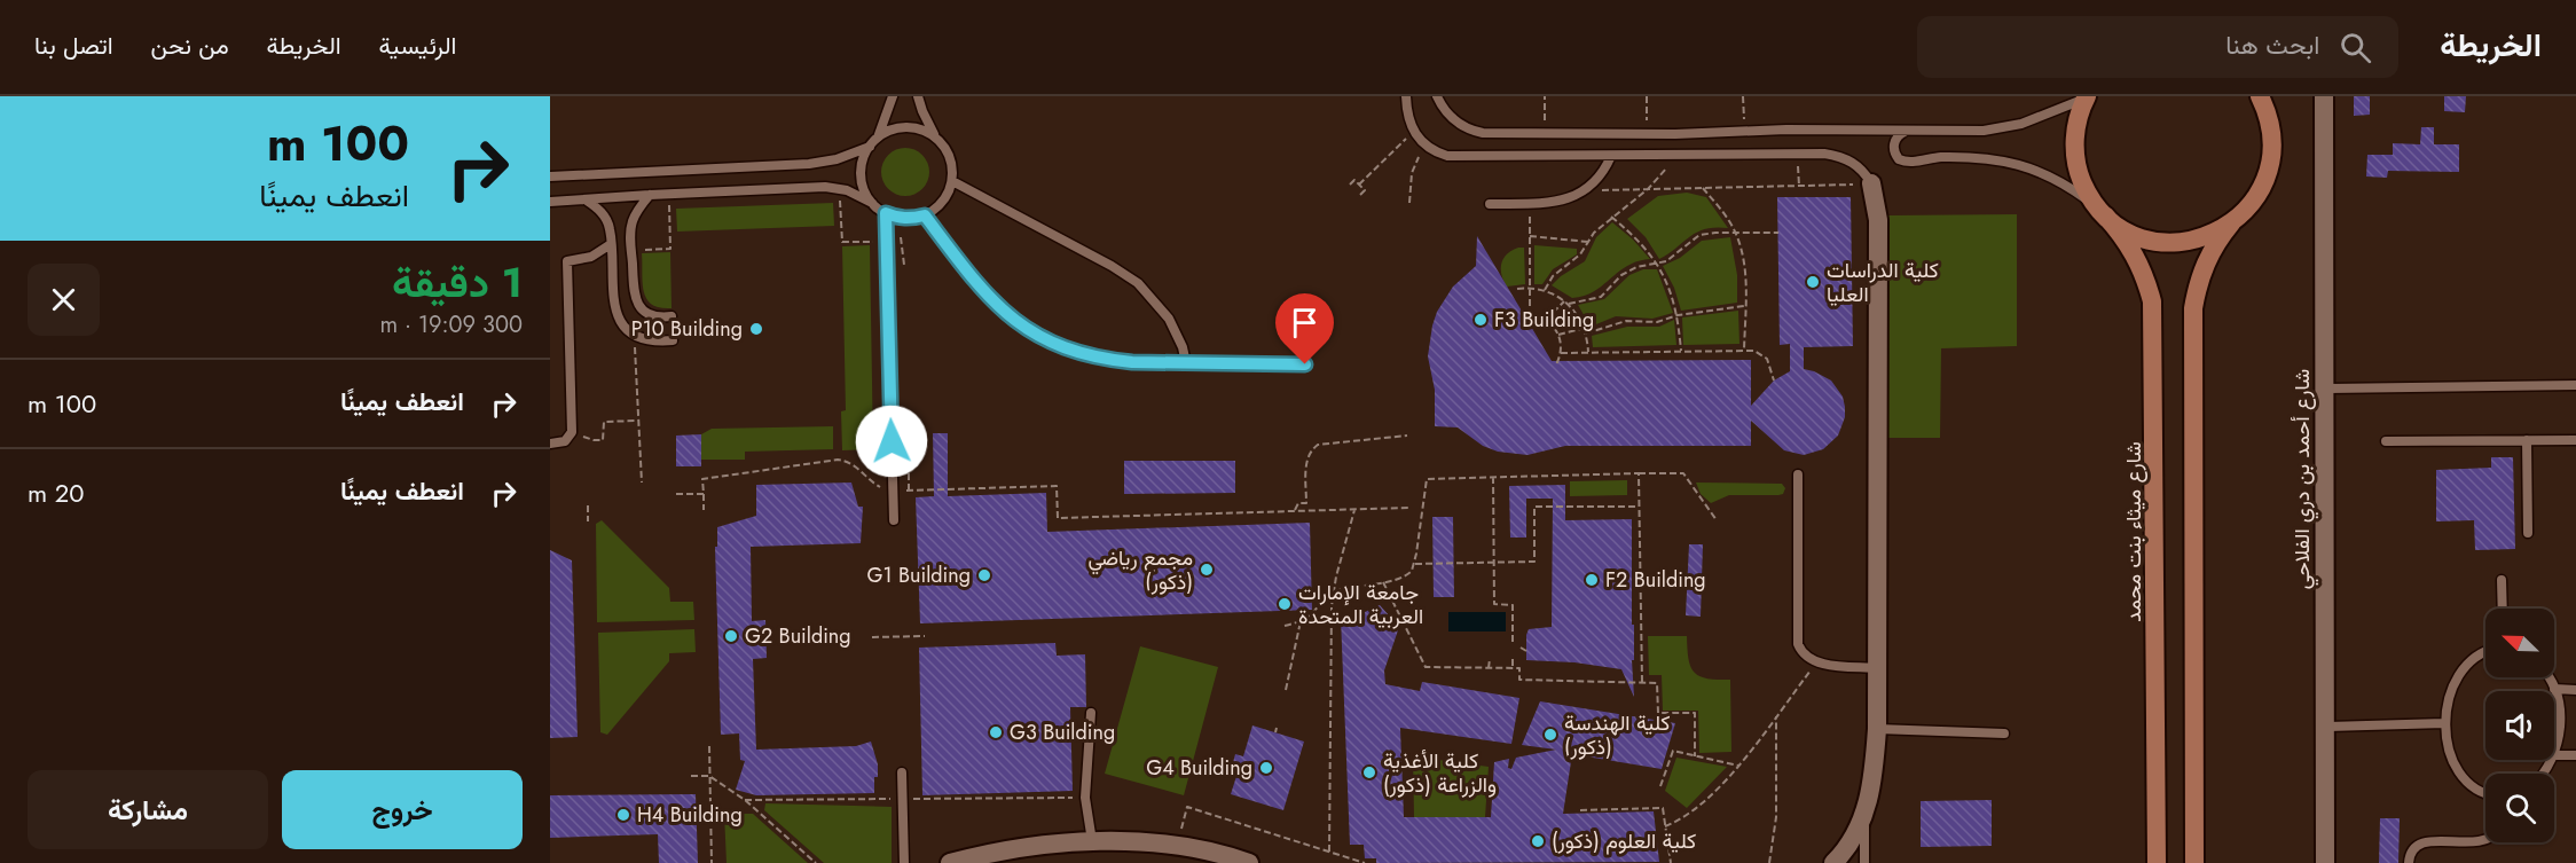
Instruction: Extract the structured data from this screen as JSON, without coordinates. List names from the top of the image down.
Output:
{
  "streets": {
    "main road": ["شارع ميثاء بنت محمد"],
    "street": ["شارع أحمد بن دري الفلاحي"]
  },
  "places": [
    "كلية الدراسات العليا",
    "F3 Building",
    "P10 Building",
    "مجمع رياضي (ذكور)",
    "G1 Building",
    "F2 Building",
    "جامعة الإمارات العربية المتحدة",
    "G2 Building",
    "G3 Building",
    "كلية الهندسة (ذكور)",
    "G4 Building",
    "كلية الأغذية والزراعة (ذكور)",
    "H4 Building",
    "كلية العلوم (ذكور)"
  ],
  "north": "top left",
  "page": {
    "header": "الخريطة",
    "search": "ابحث هنا",
    "nav": [
      "الرئيسية",
      "الخريطة",
      "من نحن",
      "اتصل بنا"
    ],
    "turn": ["100 m", "انعطف يمينًا"],
    "heading": ["1 دقيقة", "300 m · 19:09"],
    "list": [
      {
        "name": "انعطف يمينًا",
        "value": "100 m"
      },
      {
        "name": "انعطف يمينًا",
        "value": "20 m"
      }
    ],
    "buttons": ["خروج", "مشاركة"]
  }
}
